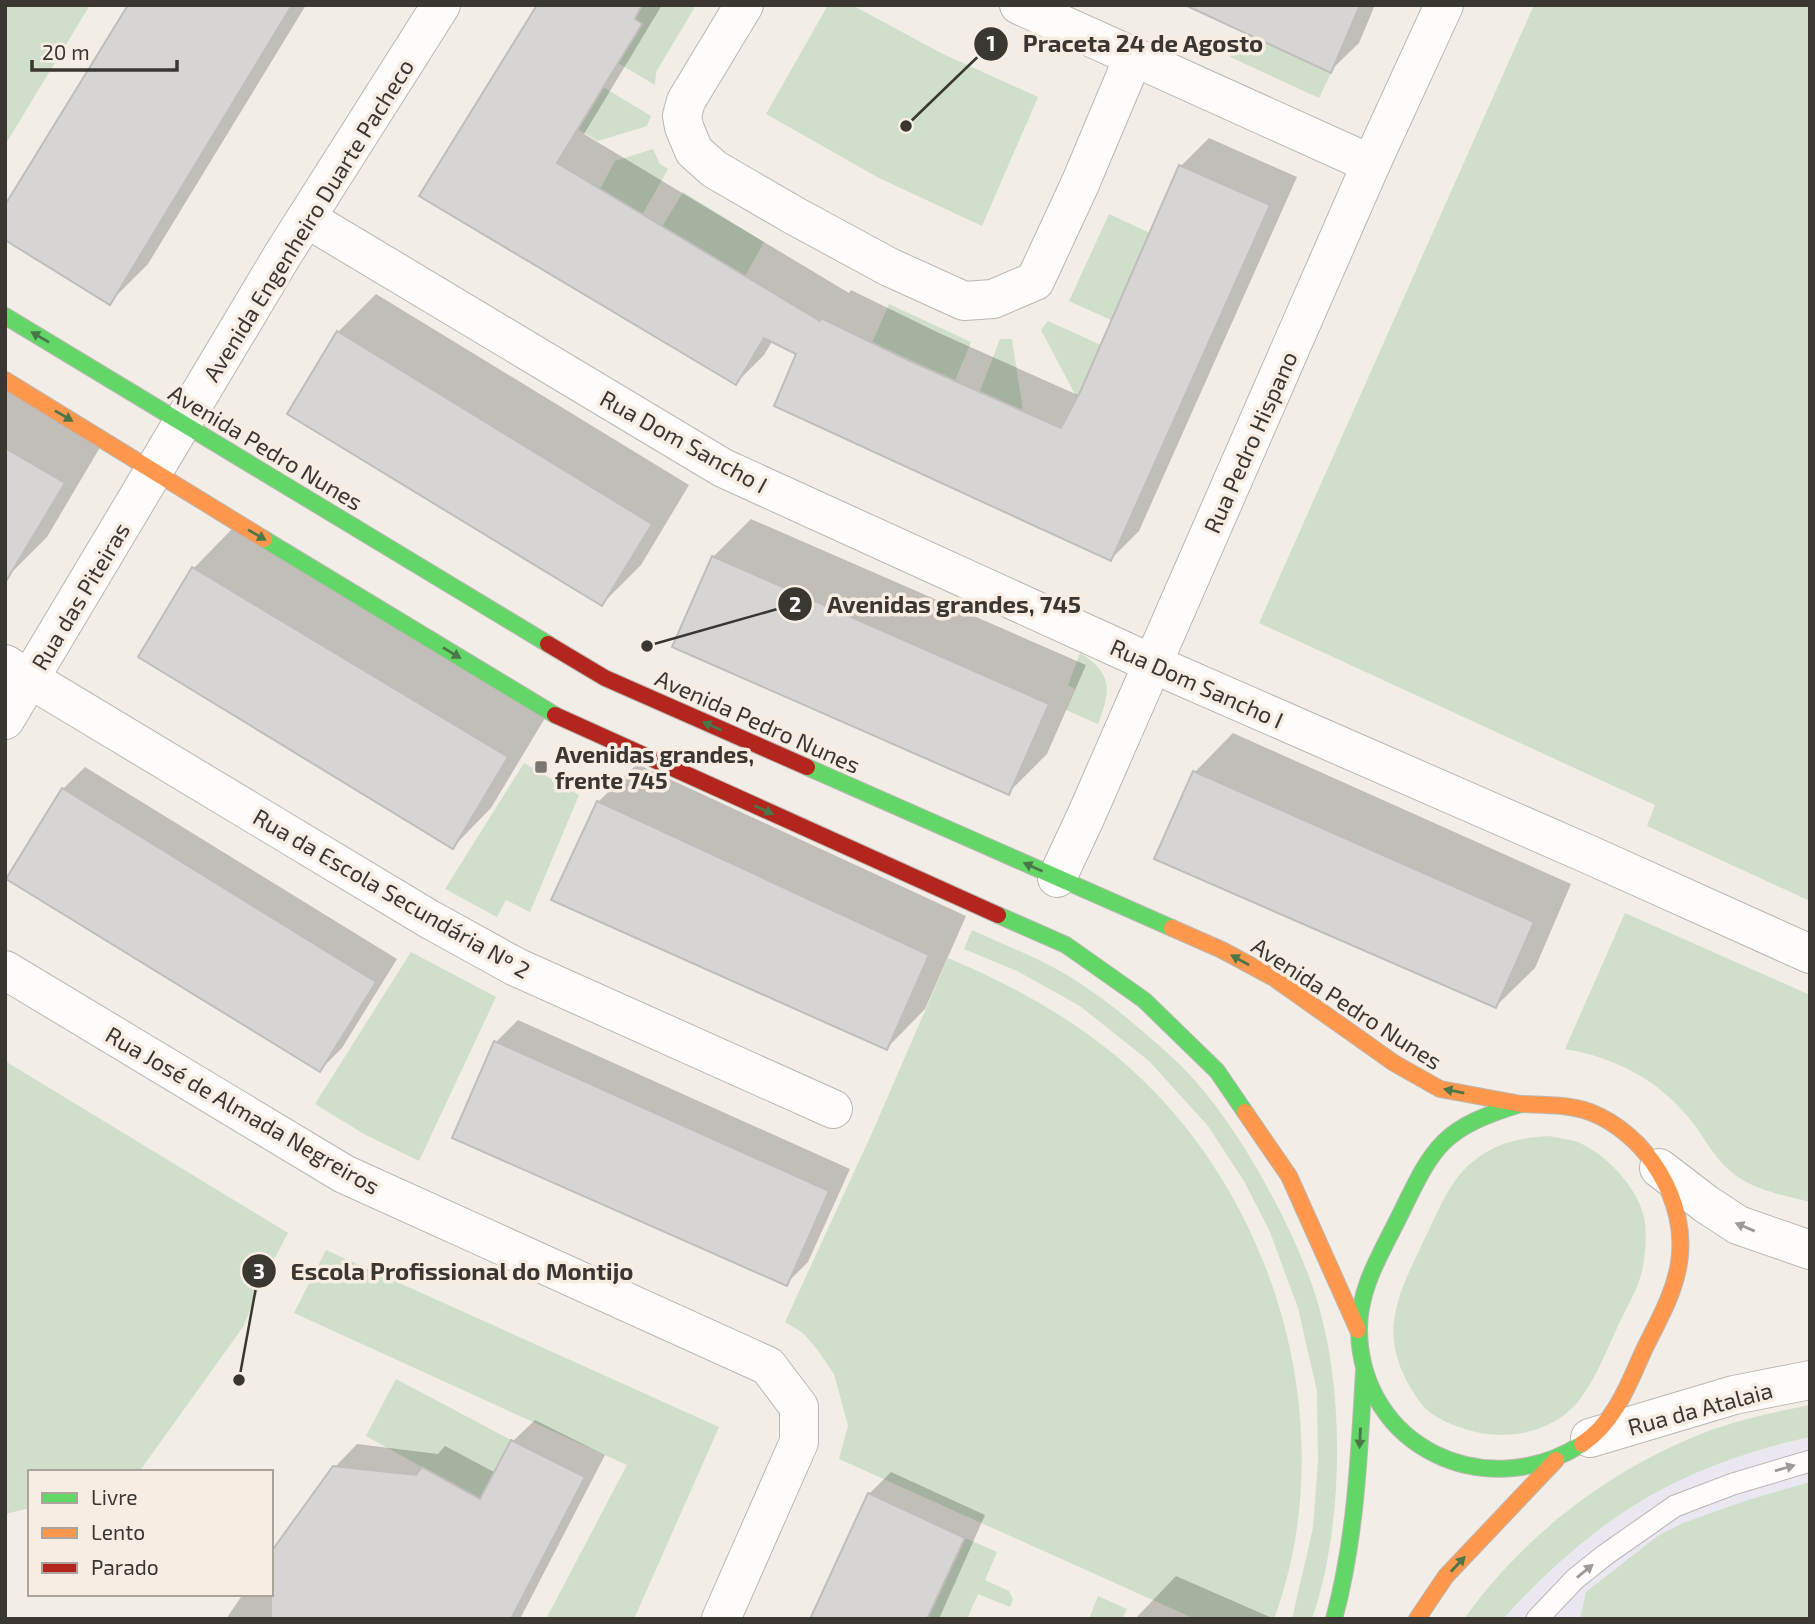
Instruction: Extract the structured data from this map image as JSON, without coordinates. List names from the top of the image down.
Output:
{
  "streets": {
    "street": [
      "Avenida Engenheiro Duarte Pacheco",
      "Rua Dom Sancho I",
      "Rua Pedro Hispano",
      "Avenida Pedro Nunes",
      "Rua das Piteiras",
      "Rua da Escola Secundária Nº 2",
      "Rua José de Almada Negreiros",
      "Rua da Atalaia"
    ]
  },
  "crossings": [
    ["Avenida Engenheiro Duarte Pacheco", "Rua Dom Sancho I"],
    ["Avenida Engenheiro Duarte Pacheco", "Avenida Pedro Nunes"],
    ["Avenida Engenheiro Duarte Pacheco", "Rua das Piteiras"],
    ["Rua Dom Sancho I", "Rua Pedro Hispano"],
    ["Rua Pedro Hispano", "Avenida Pedro Nunes"],
    ["Rua das Piteiras", "Rua da Escola Secundária Nº 2"]
  ],
  "places": {
    "other": ["Praceta 24 de Agosto", "Avenidas grandes, 745", "Escola Profissional do Montijo"],
    "transit": ["Avenidas grandes, frente 745"]
  },
  "legend": ["Livre", "Lento", "Parado"],
  "scale_bar": "20 m"
}
